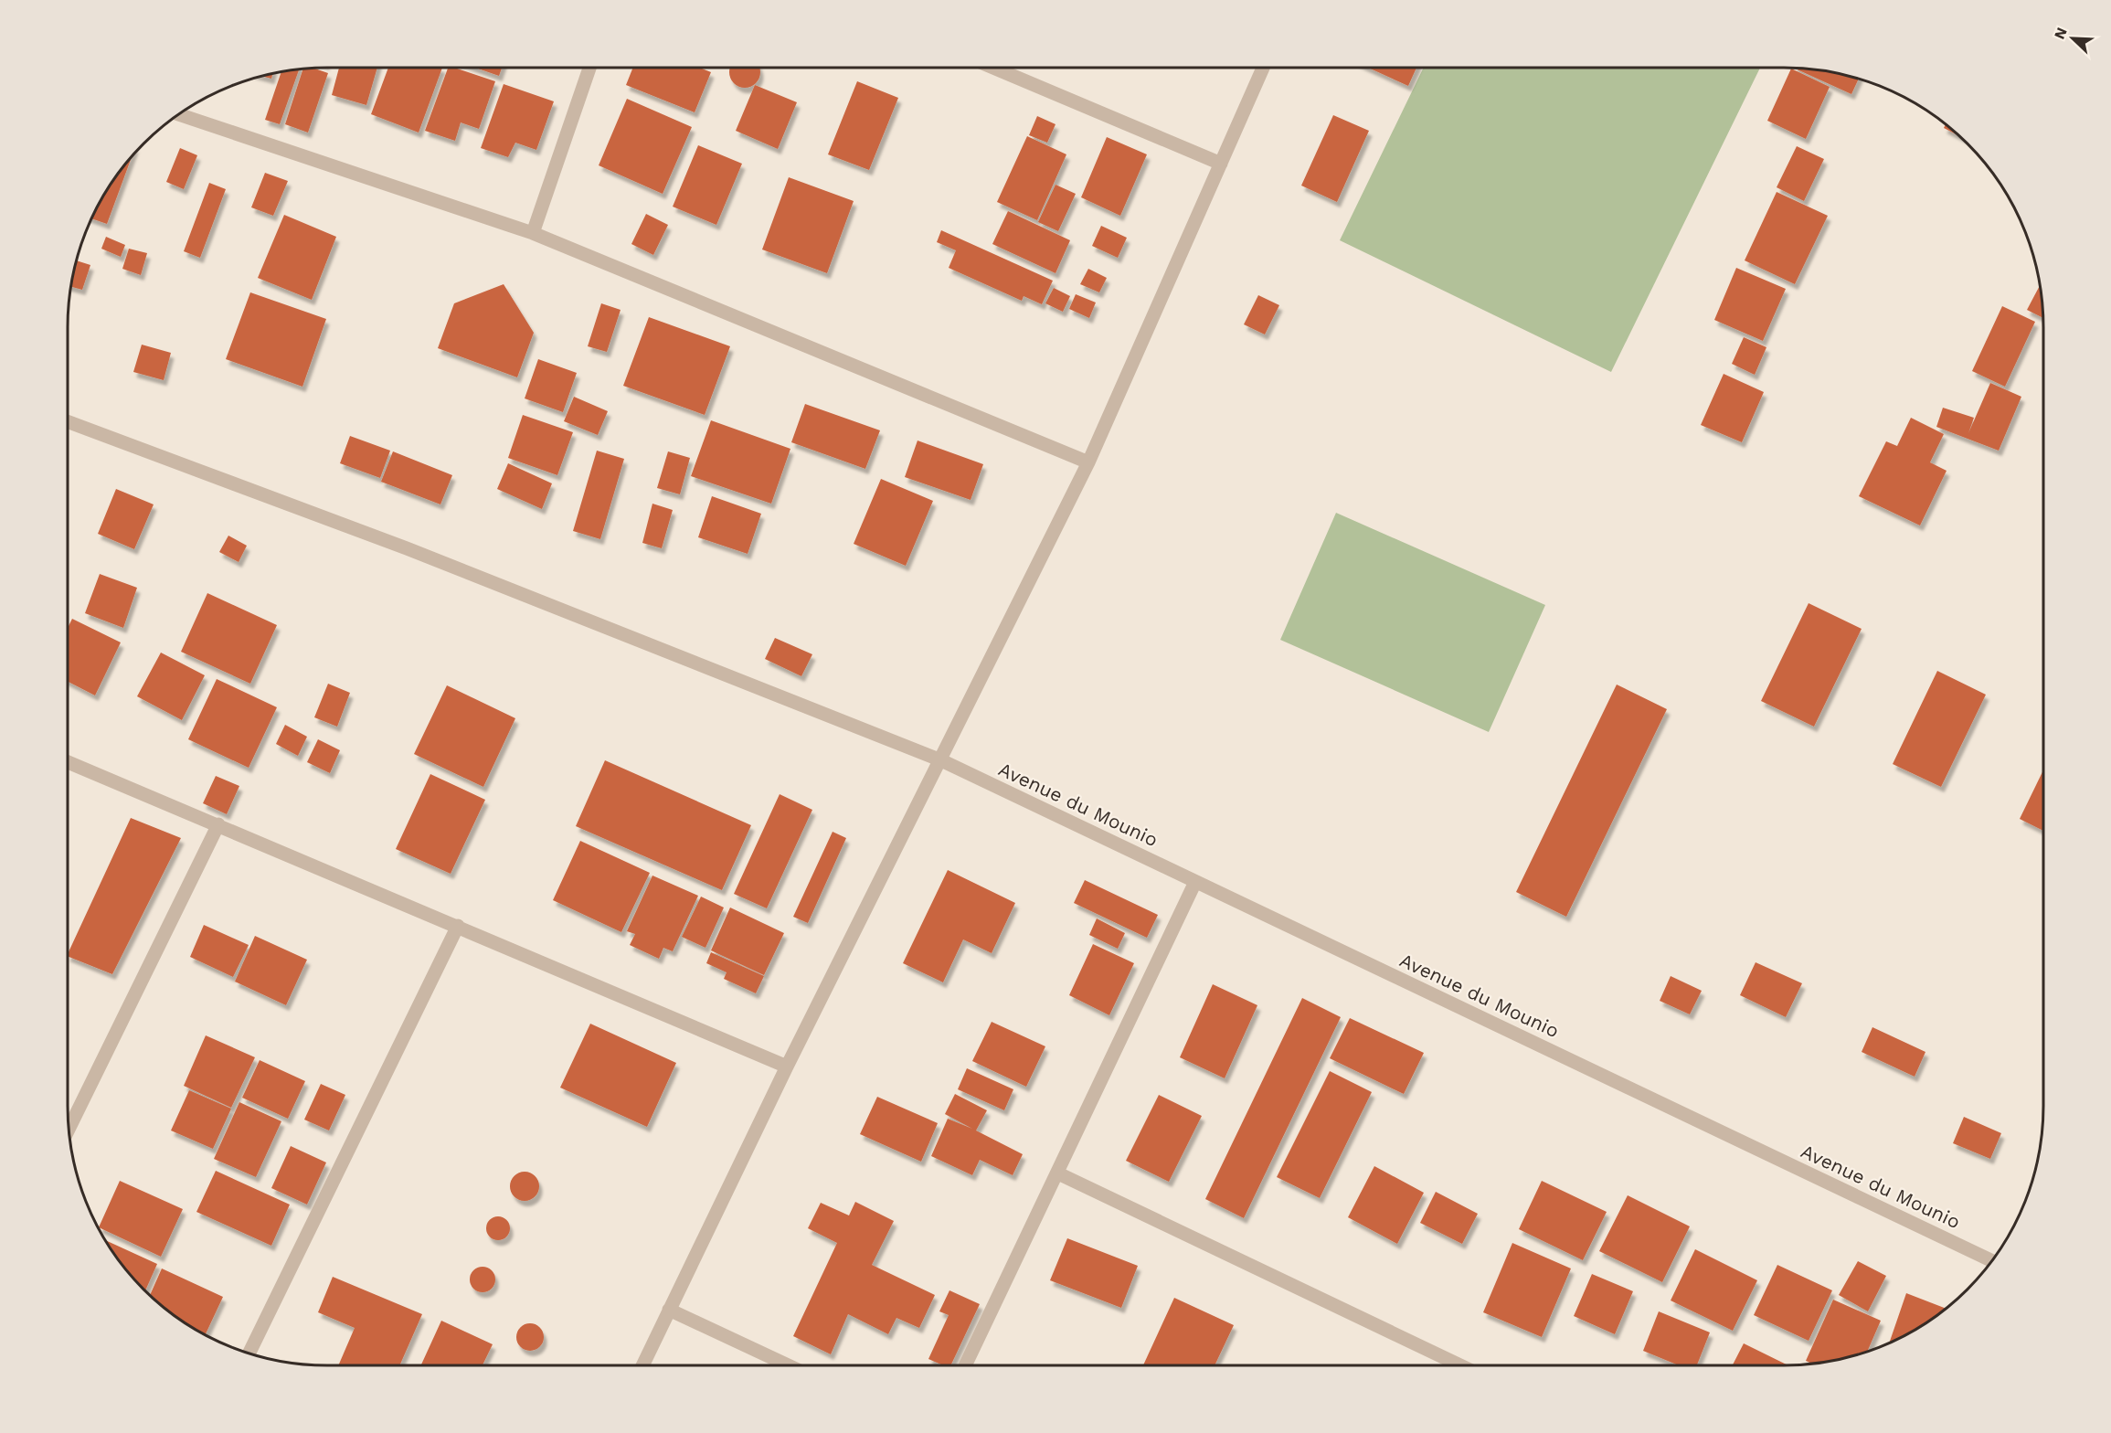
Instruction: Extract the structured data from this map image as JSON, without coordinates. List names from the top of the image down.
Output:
{
  "streets": {
    "street": ["Avenue du Mounio"]
  },
  "north": "top left"
}
